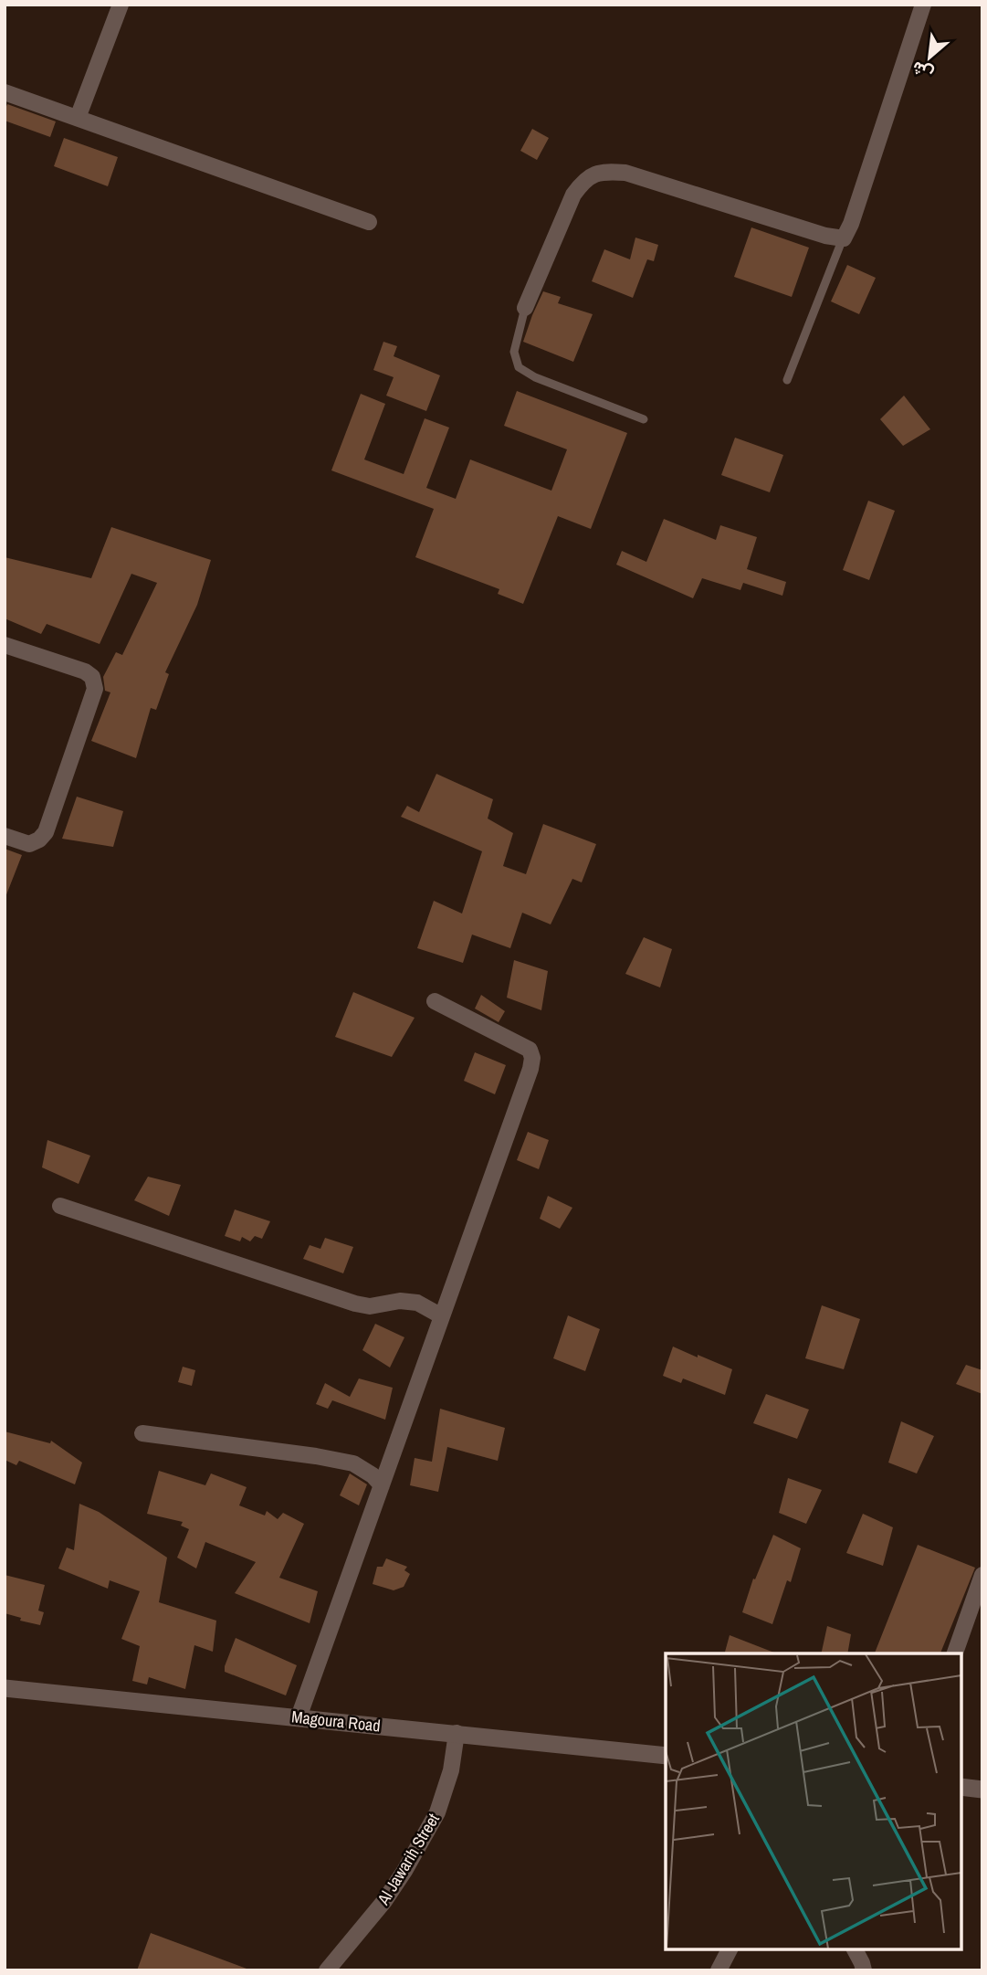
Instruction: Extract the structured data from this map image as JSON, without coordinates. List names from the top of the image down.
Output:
{
  "streets": {
    "street": ["Magoura Road", "Al Jawariḥ Street"]
  },
  "crossings": [
    ["Magoura Road", "Al Jawariḥ Street"]
  ],
  "north": "bottom left"
}
